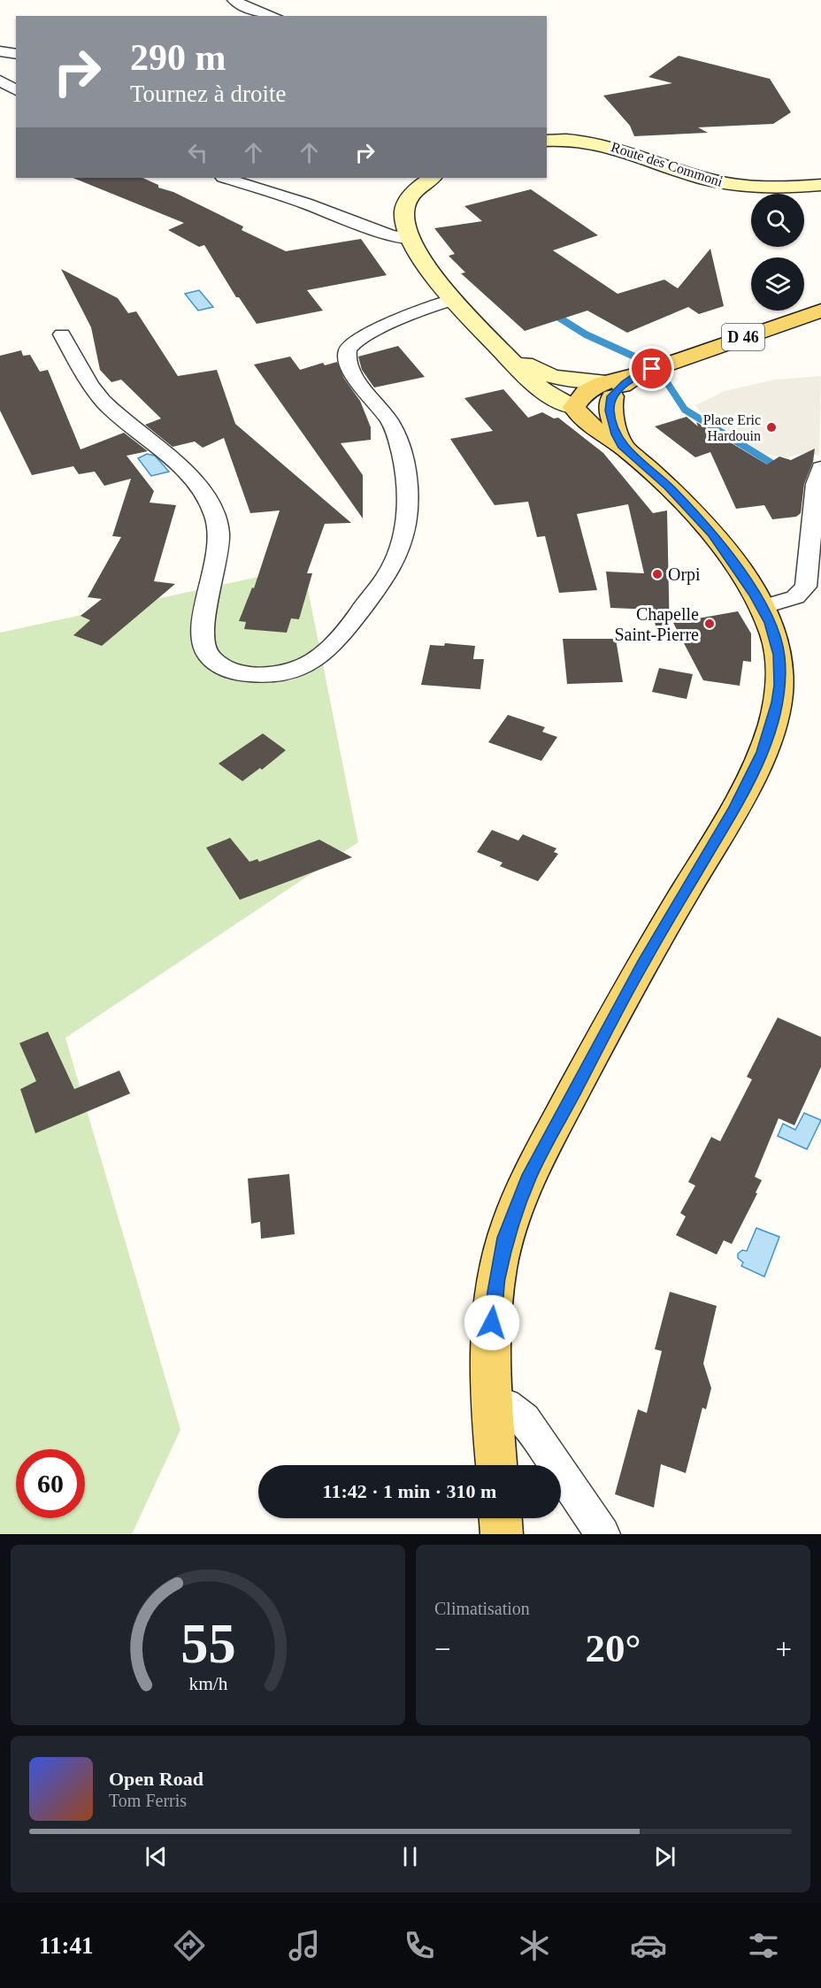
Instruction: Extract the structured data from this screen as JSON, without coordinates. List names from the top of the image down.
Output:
{
  "streets": {
    "main road": ["D 46"],
    "street": ["Route des Commoni"]
  },
  "places": ["Place Eric Hardouin", "Orpi", "Chapelle Saint-Pierre"],
  "page": {
    "turn": ["290 m", "Tournez à droite"],
    "limit": "60",
    "trip": "11:42 · 1 min · 310 m",
    "tile": "Climatisation",
    "heat": ["−", "20°", "+"],
    "song": ["Open Road", "Tom Ferris"],
    "tabs": "11:41",
    "gauge": ["55", "km/h"]
  }
}
